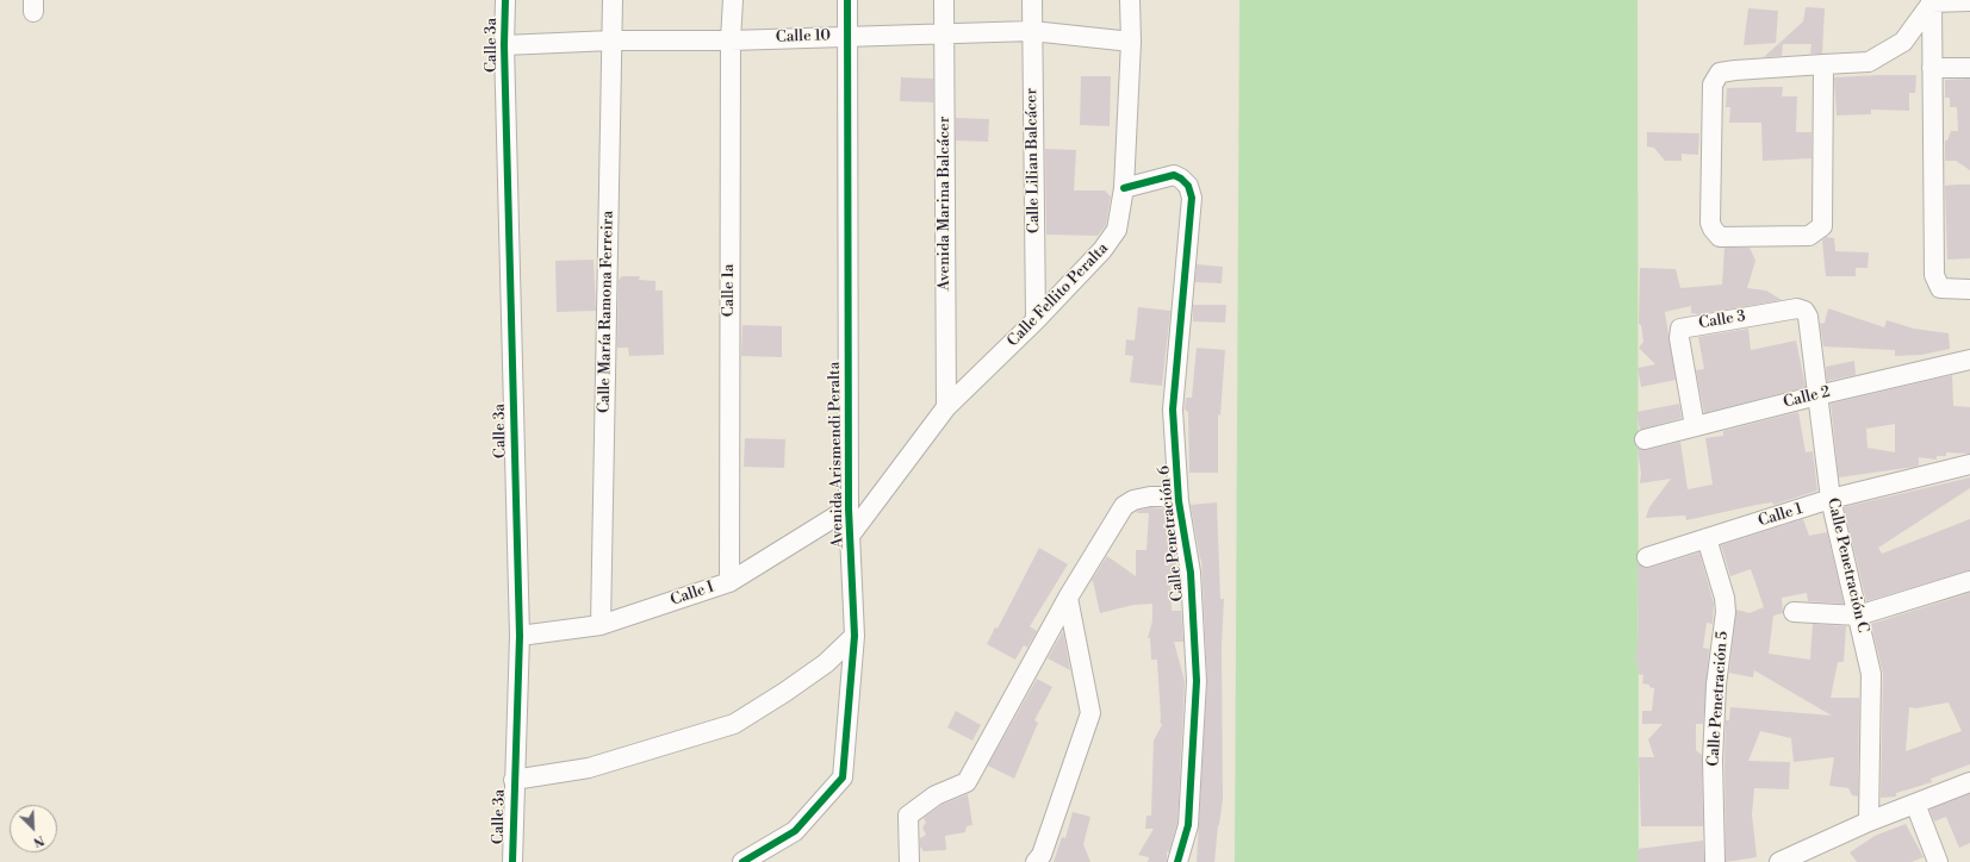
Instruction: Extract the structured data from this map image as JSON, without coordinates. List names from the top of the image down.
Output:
{
  "streets": {
    "street": [
      "Calle 10",
      "Calle 3a",
      "Calle Lilian Balcácer",
      "Avenida Marina Balcácer",
      "Calle 1a",
      "Calle Fellito Peralta",
      "Calle María Ramona Ferreira",
      "Calle 3",
      "Calle 2",
      "Avenida Arismendi Peralta",
      "Calle 1",
      "Calle Penetración 6",
      "Calle Penetración C",
      "Calle I",
      "Calle Penetración 5"
    ]
  },
  "crossings": [
    ["Calle 10", "Calle 3a"],
    ["Calle 10", "Calle Lilian Balcácer"],
    ["Calle 10", "Avenida Marina Balcácer"],
    ["Calle 10", "Calle 1a"],
    ["Calle 10", "Calle Fellito Peralta"],
    ["Calle 10", "Calle María Ramona Ferreira"],
    ["Calle 10", "Avenida Arismendi Peralta"],
    ["Calle 3a", "Calle I"],
    ["Calle Lilian Balcácer", "Calle Fellito Peralta"],
    ["Avenida Marina Balcácer", "Calle Fellito Peralta"],
    ["Calle 1a", "Calle I"],
    ["Calle Fellito Peralta", "Avenida Arismendi Peralta"],
    ["Calle Fellito Peralta", "Calle Penetración 6"],
    ["Calle María Ramona Ferreira", "Calle I"],
    ["Calle 3", "Calle 2"],
    ["Calle 3", "Calle Penetración C"],
    ["Calle 2", "Calle Penetración C"],
    ["Avenida Arismendi Peralta", "Calle I"],
    ["Calle 1", "Calle Penetración C"],
    ["Calle 1", "Calle Penetración 5"]
  ],
  "north": "bottom right"
}
